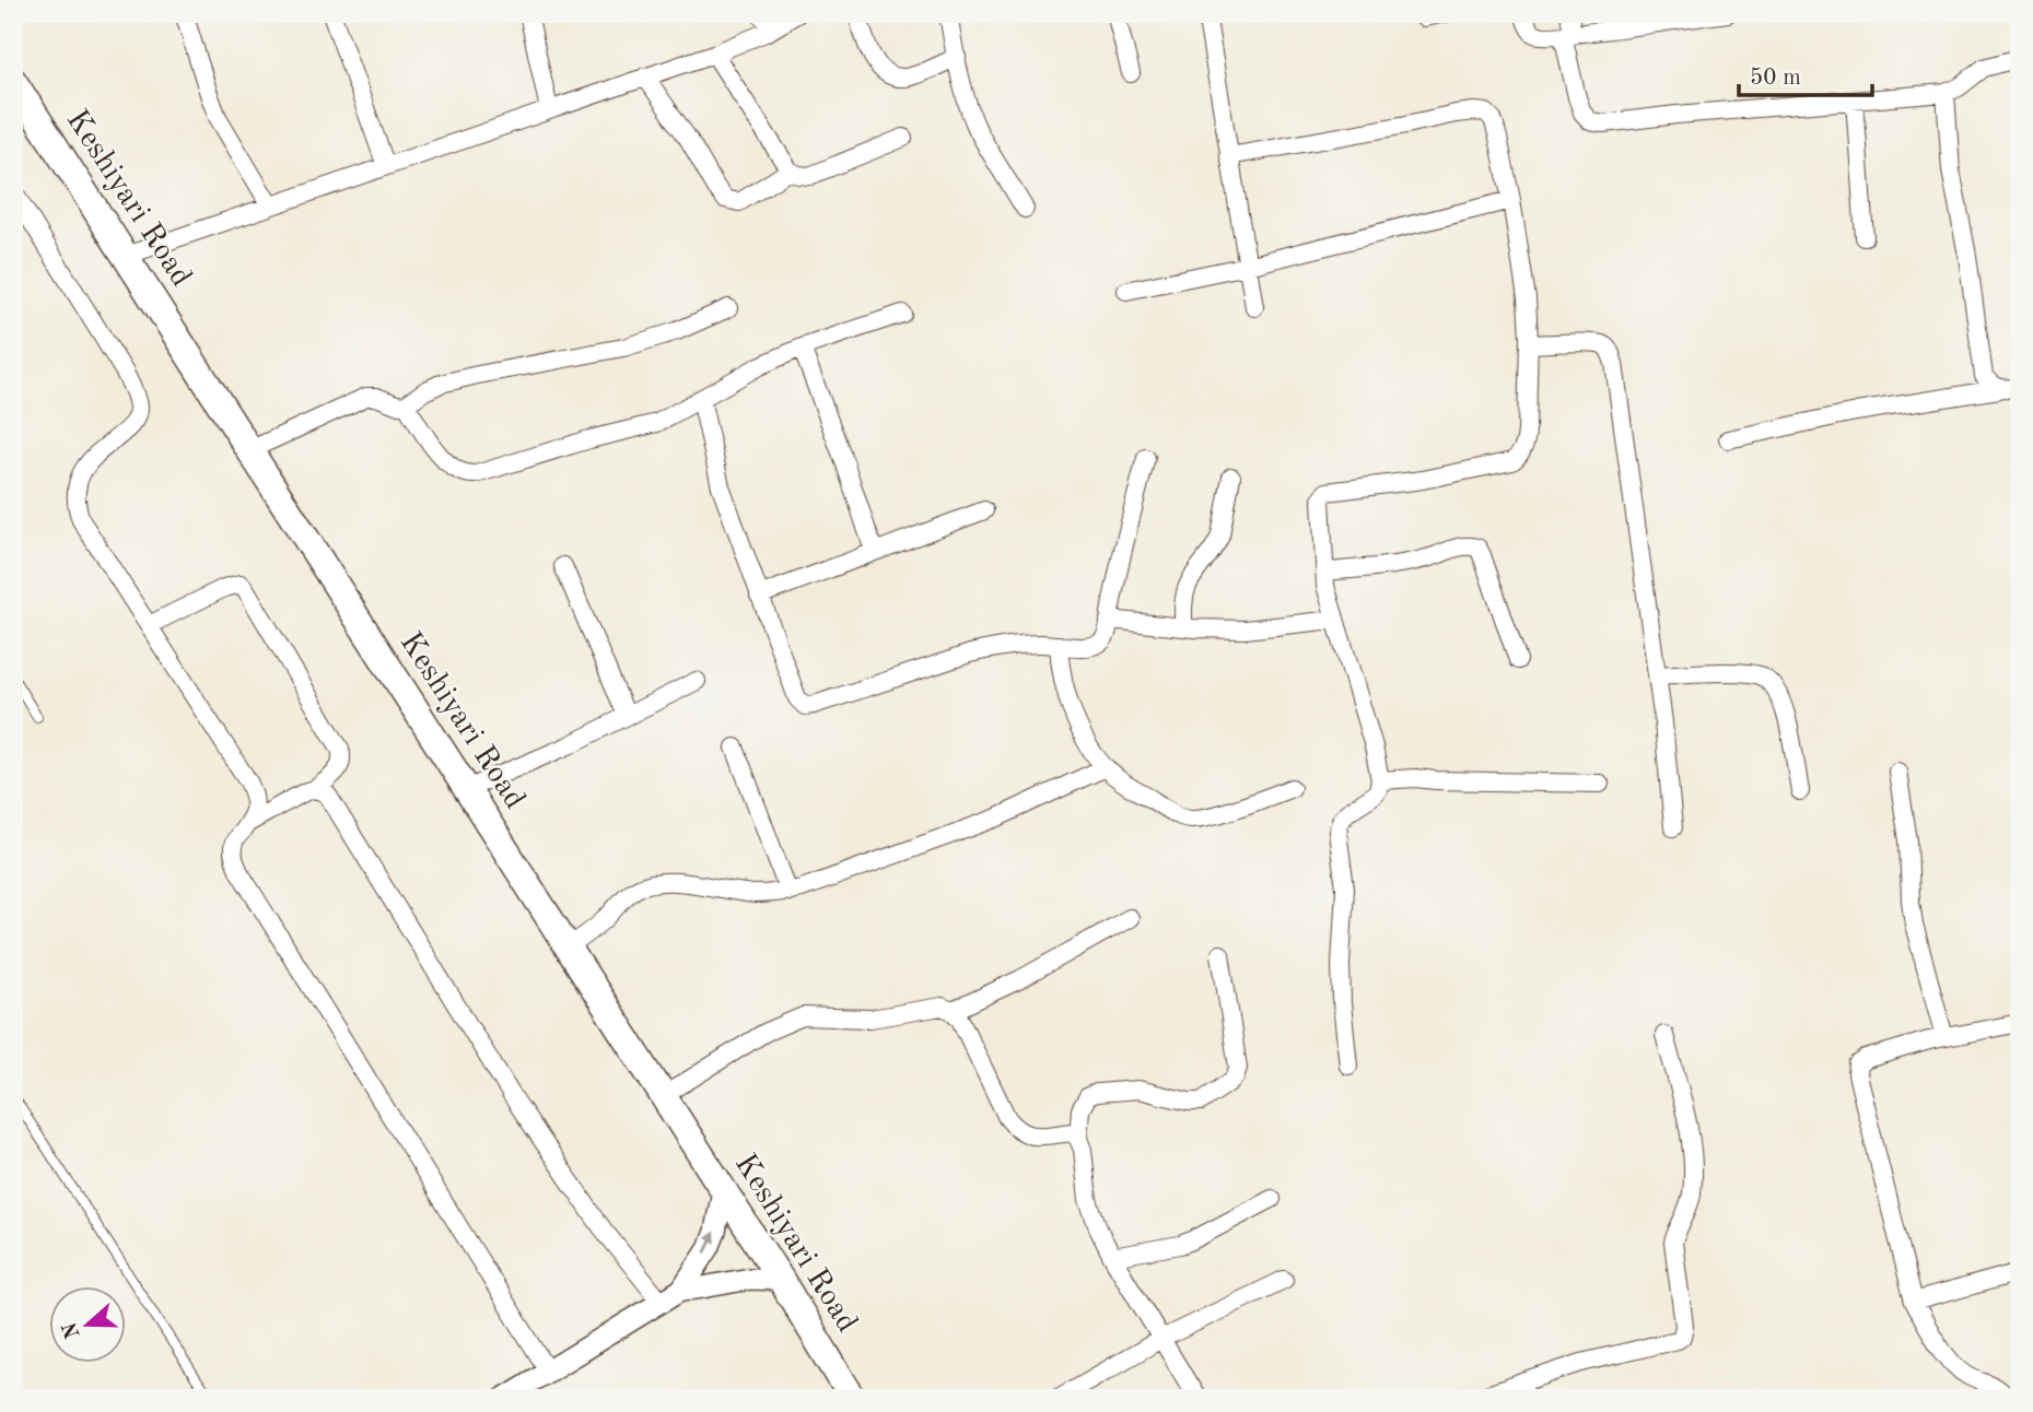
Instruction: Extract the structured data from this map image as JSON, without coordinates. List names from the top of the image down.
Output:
{
  "streets": {
    "main road": ["Keshiyari Road"]
  },
  "scale_bar": "50 m",
  "north": "left"
}
